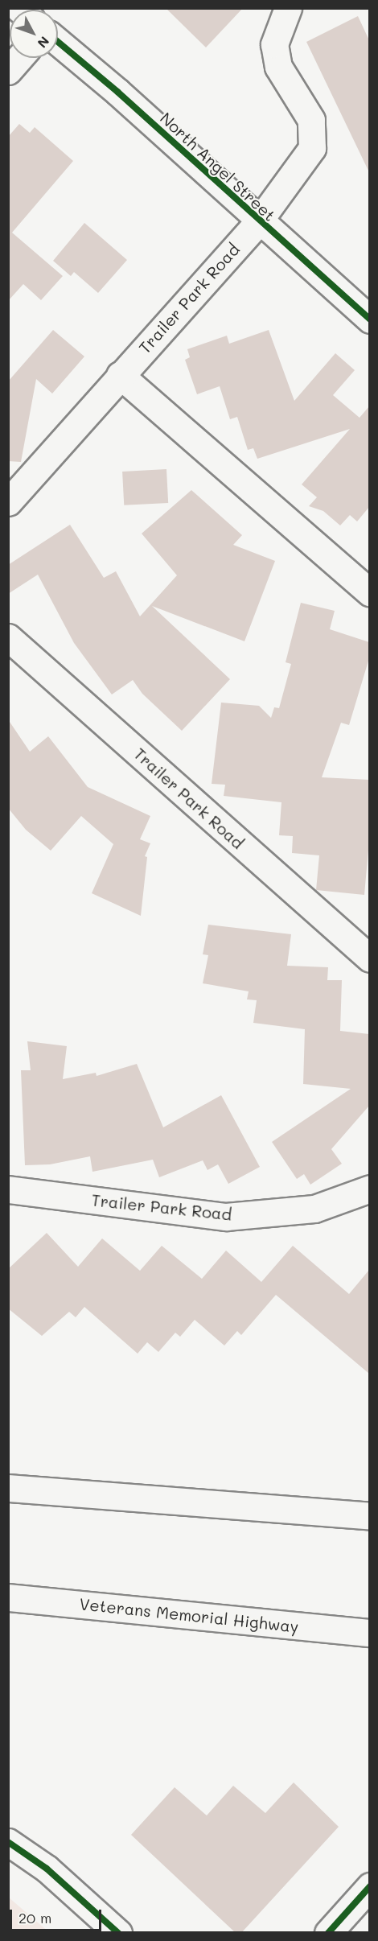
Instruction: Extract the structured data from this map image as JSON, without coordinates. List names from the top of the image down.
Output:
{
  "streets": {
    "main road": ["North Angel Street", "Trailer Park Road", "Veterans Memorial Highway"]
  },
  "crossings": [
    ["North Angel Street", "Trailer Park Road"]
  ],
  "scale_bar": "20 m",
  "north": "bottom right"
}
